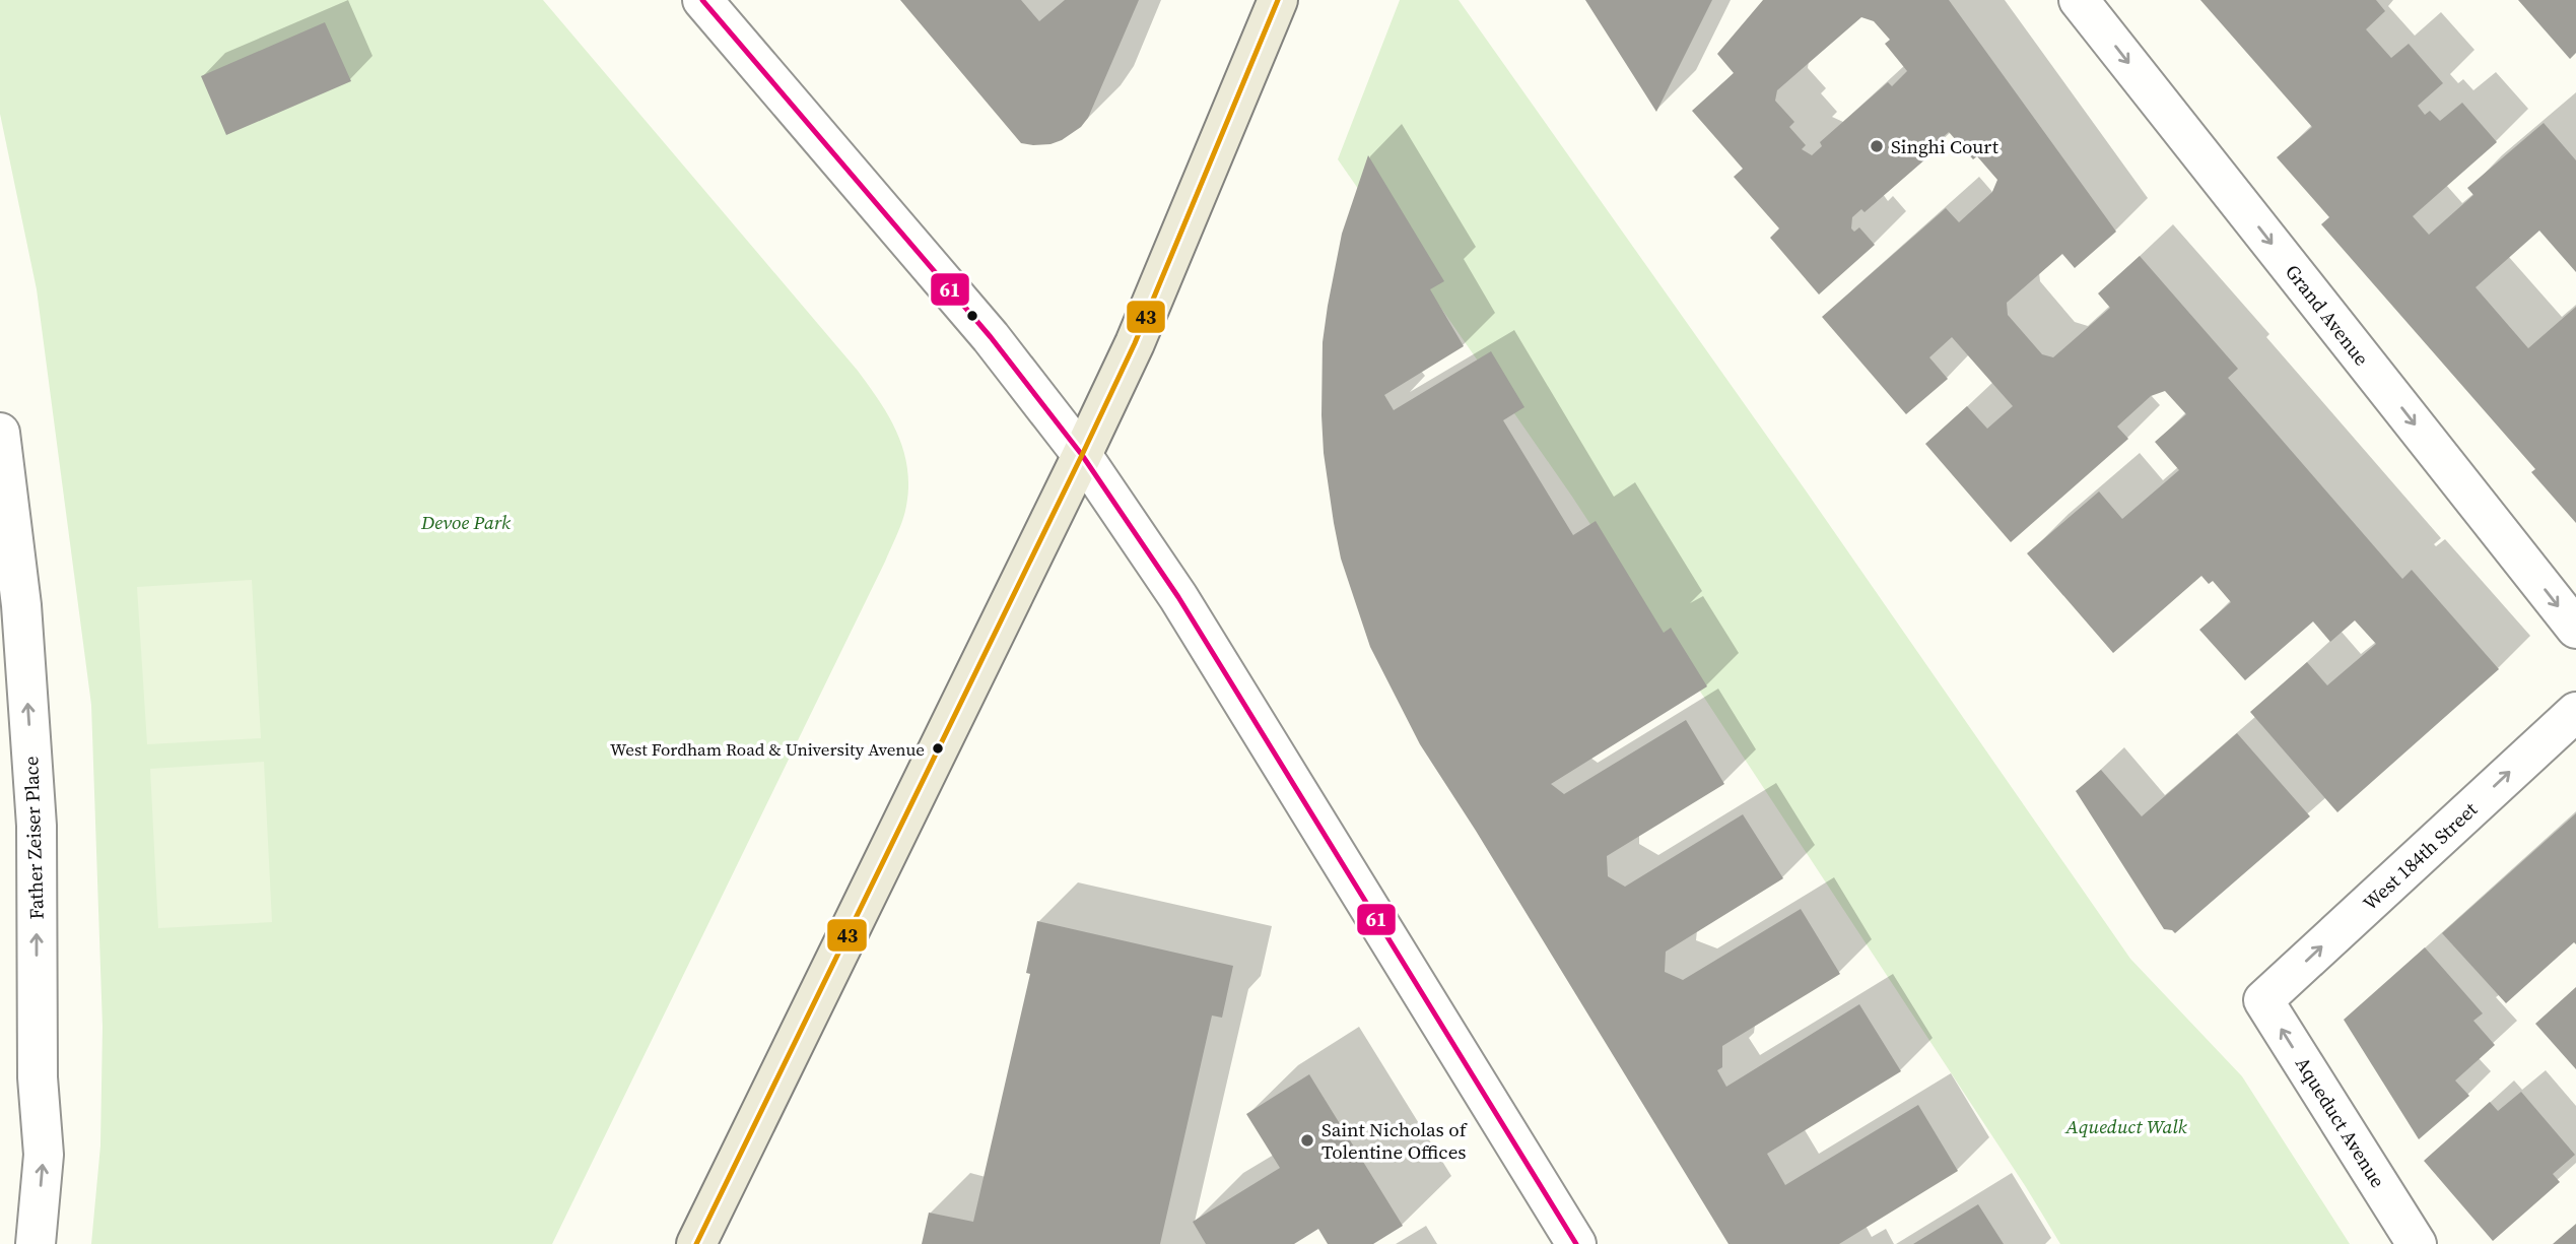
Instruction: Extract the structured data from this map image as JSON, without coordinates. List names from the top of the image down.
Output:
{
  "streets": {
    "street": [
      "Grand Avenue",
      "Father Zeiser Place",
      "West 184th Street",
      "Aqueduct Avenue"
    ]
  },
  "crossings": [
    ["West 184th Street", "Aqueduct Avenue"]
  ],
  "one_way": [
    "Grand Avenue",
    "Father Zeiser Place",
    "West 184th Street",
    "Aqueduct Avenue"
  ],
  "parks": ["Devoe Park", "Aqueduct Walk"],
  "places": ["Singhi Court", "West Fordham Road & University Avenue", "Saint Nicholas of Tolentine Offices"],
  "lines": ["transit line 61", "transit line 43"]
}
